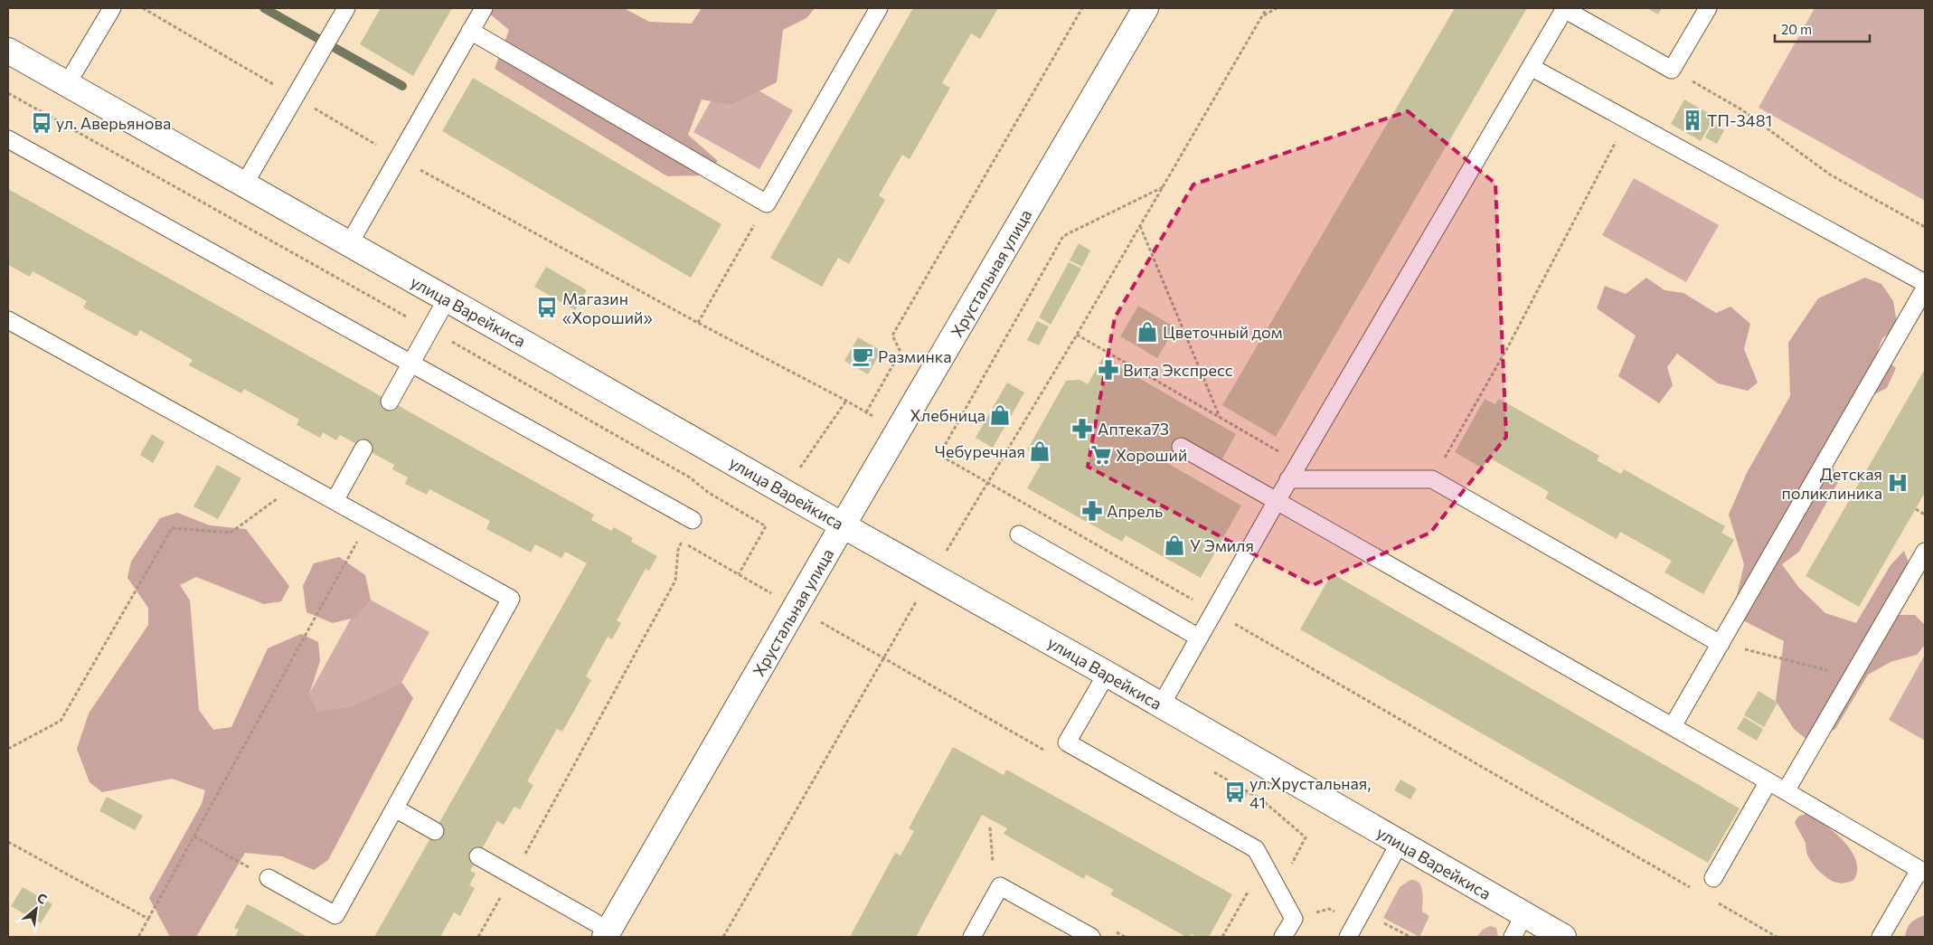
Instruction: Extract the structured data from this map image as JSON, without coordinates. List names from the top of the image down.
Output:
{
  "streets": {
    "main road": ["Хрустальная улица", "улица Варейкиса"]
  },
  "crossings": [
    ["Хрустальная улица", "улица Варейкиса"]
  ],
  "places": {
    "building": ["ТП-3481"],
    "bus stop": ["ул. Аверьянова", "Магазин «Хороший»", "ул.Хрустальная, 41"],
    "shop": [
      "Цветочный дом",
      "Хлебница",
      "Чебуречная",
      "У Эмиля"
    ],
    "cafe": ["Разминка"],
    "pharmacy": ["Вита Экспресс", "Аптека73", "Апрель"],
    "supermarket": ["Хороший"],
    "hospital": ["Детская поликлиника"]
  },
  "scale_bar": "20 m",
  "north": "top right"
}
